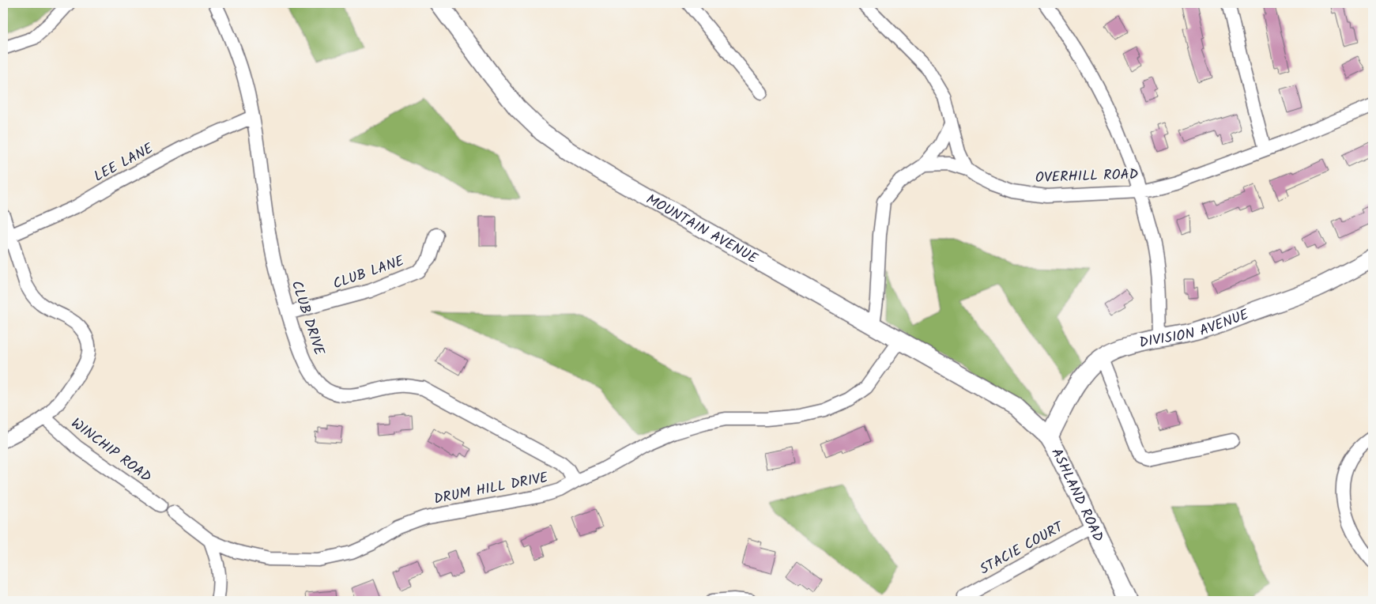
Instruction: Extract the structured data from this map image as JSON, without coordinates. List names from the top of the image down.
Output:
{
  "streets": {
    "main road": ["MOUNTAIN AVENUE", "DIVISION AVENUE", "ASHLAND ROAD"],
    "street": [
      "LEE LANE",
      "OVERHILL ROAD",
      "CLUB LANE",
      "CLUB DRIVE",
      "WINCHIP ROAD",
      "DRUM HILL DRIVE",
      "STACIE COURT"
    ]
  },
  "crossings": [
    ["LEE LANE", "CLUB DRIVE"],
    ["MOUNTAIN AVENUE", "DRUM HILL DRIVE"],
    ["MOUNTAIN AVENUE", "ASHLAND ROAD"],
    ["CLUB LANE", "CLUB DRIVE"],
    ["CLUB DRIVE", "DRUM HILL DRIVE"],
    ["DIVISION AVENUE", "ASHLAND ROAD"],
    ["ASHLAND ROAD", "STACIE COURT"]
  ]
}
